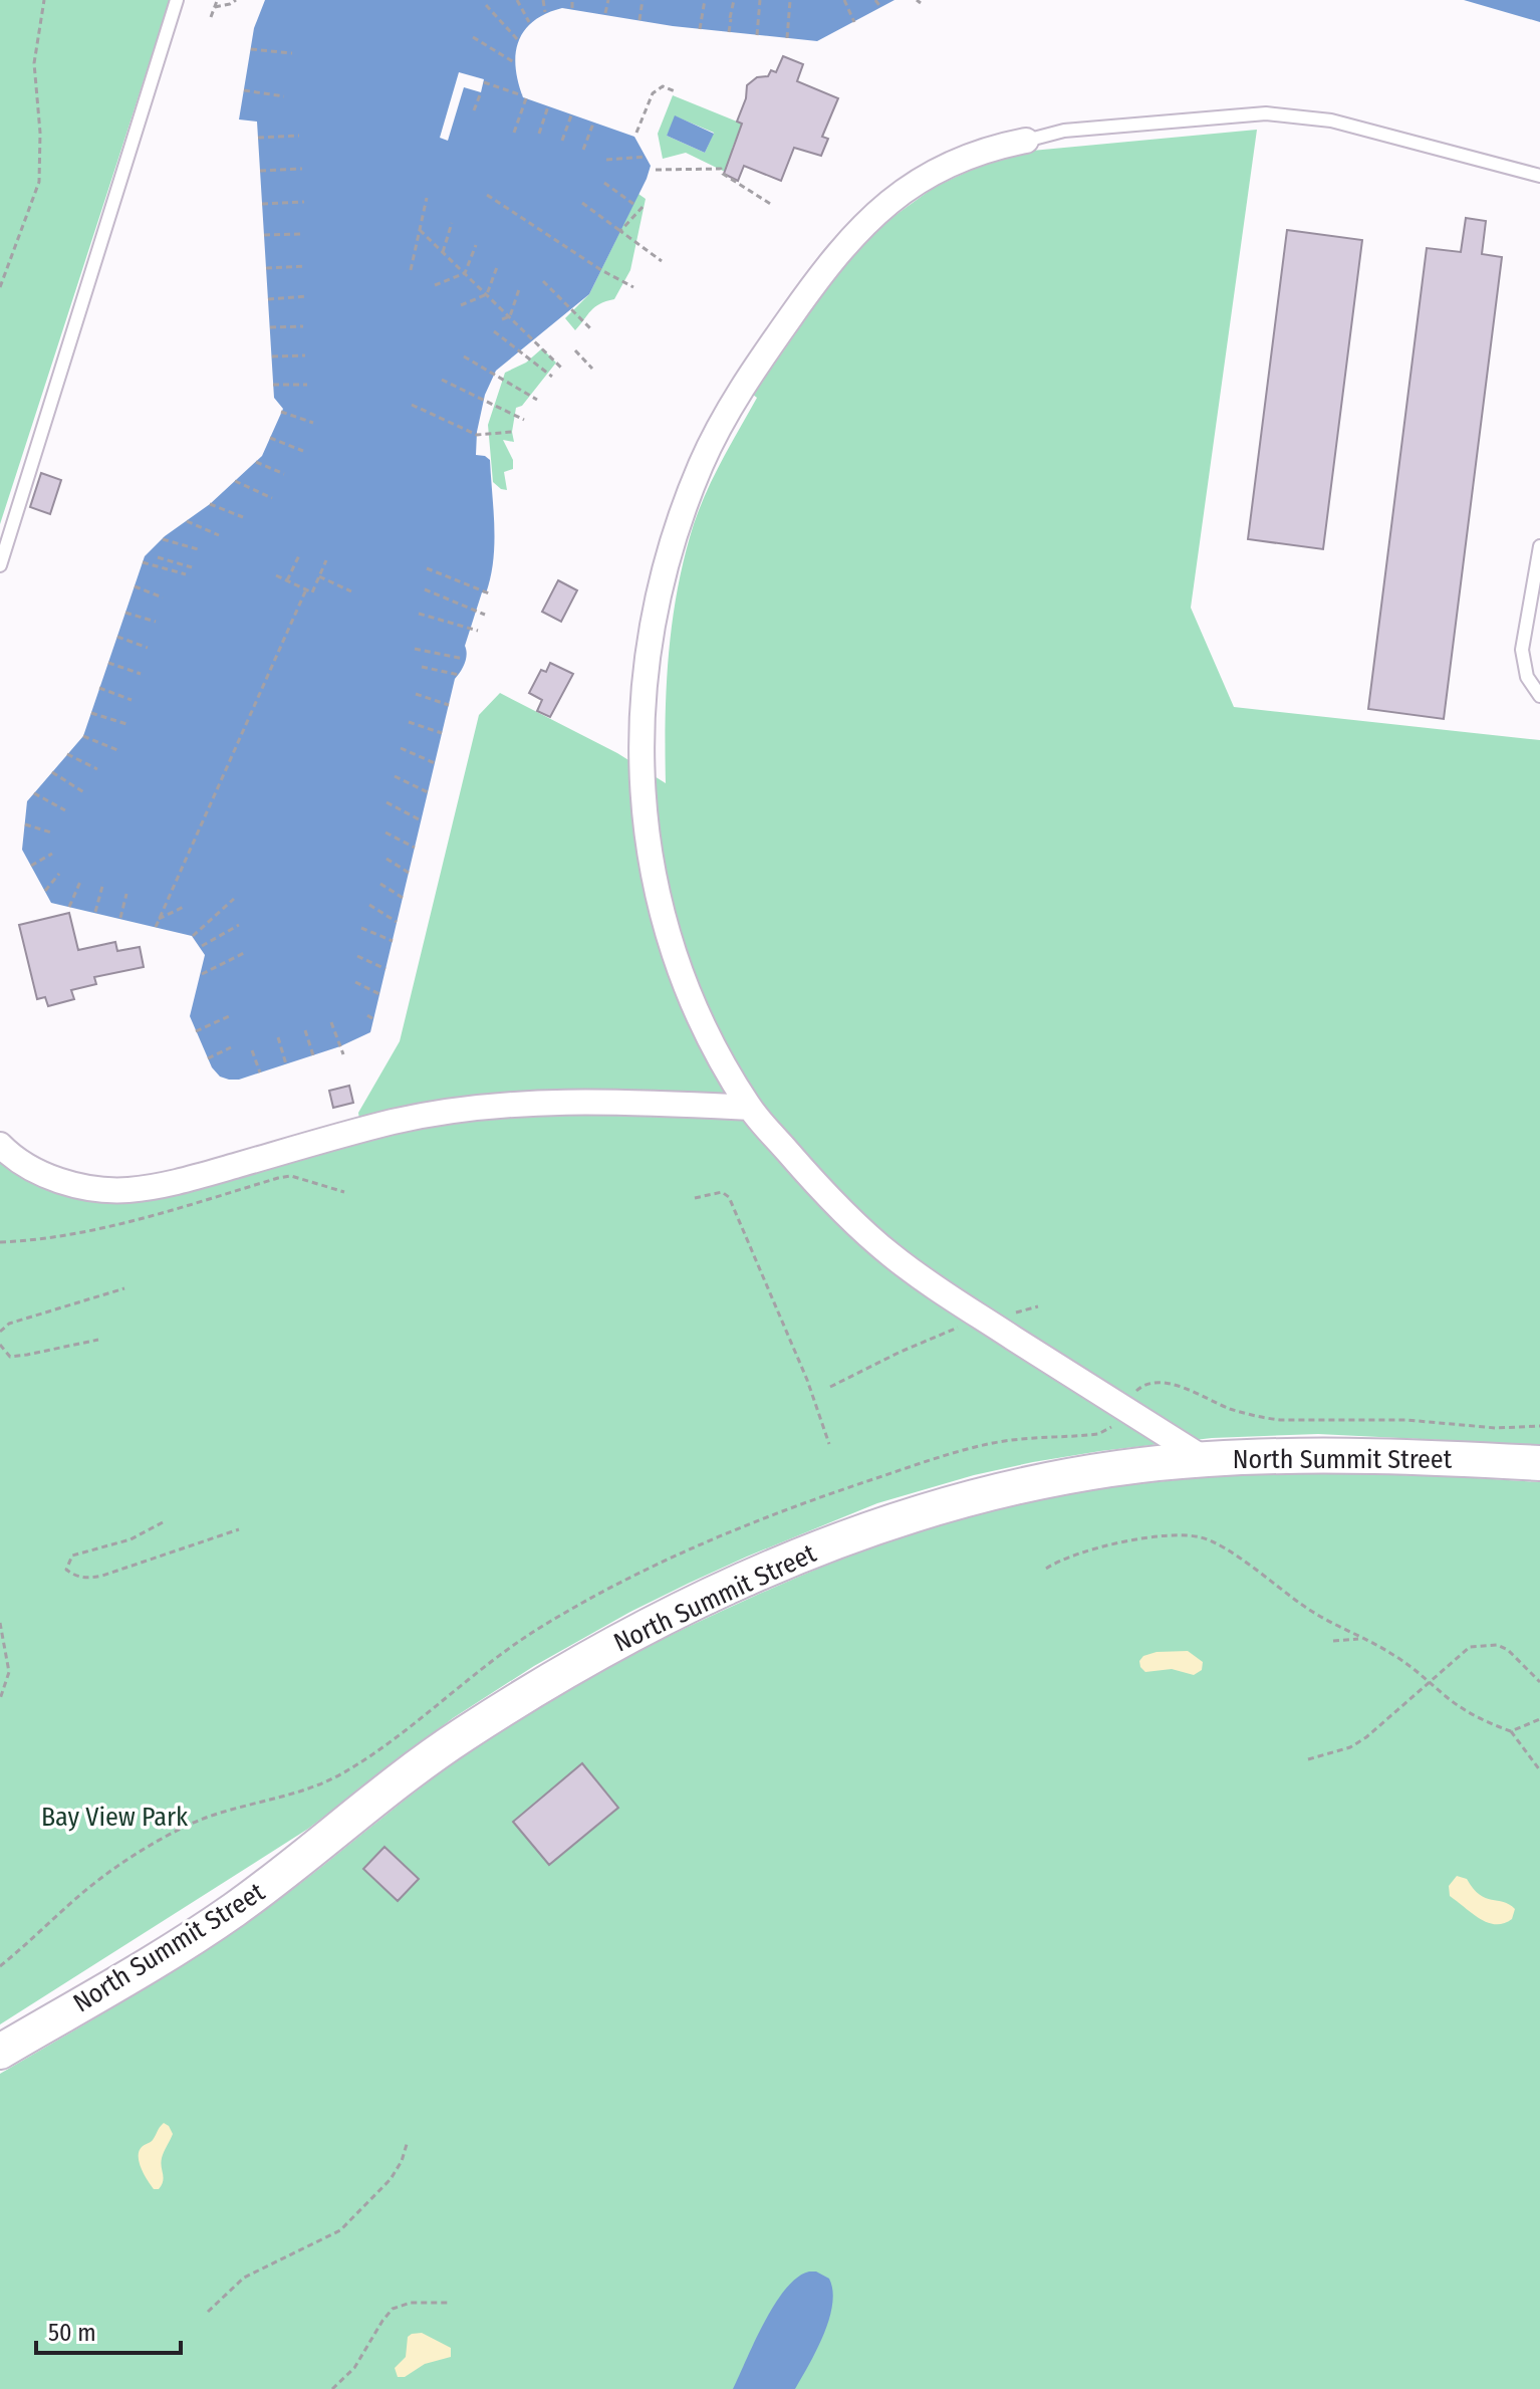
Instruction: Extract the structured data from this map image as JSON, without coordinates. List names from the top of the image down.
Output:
{
  "streets": {
    "main road": ["North Summit Street"]
  },
  "parks": ["Bay View Park"],
  "scale_bar": "50 m"
}
